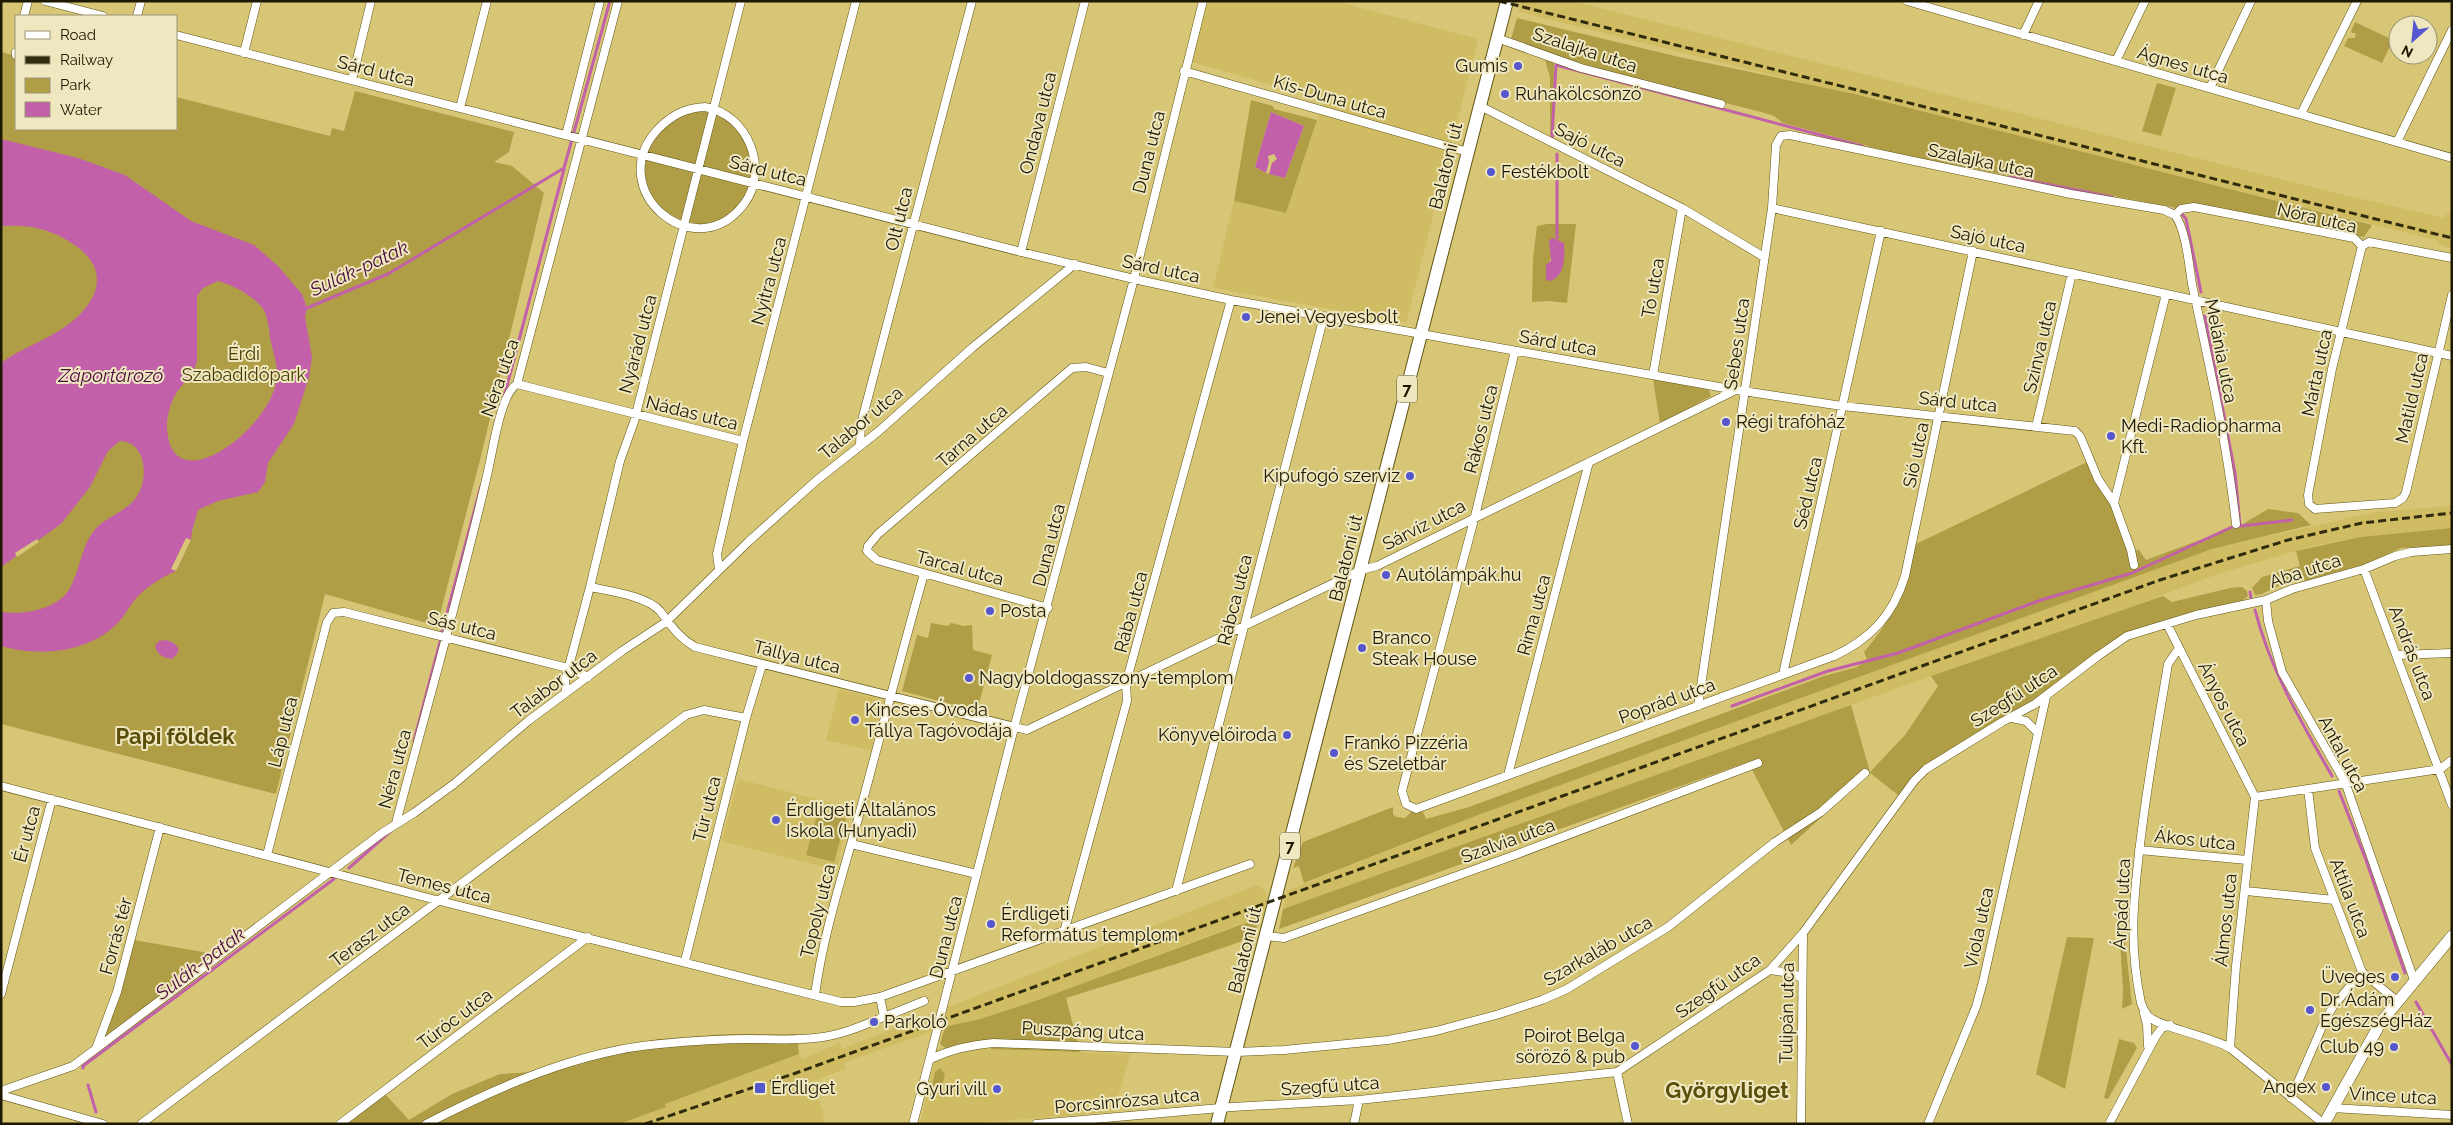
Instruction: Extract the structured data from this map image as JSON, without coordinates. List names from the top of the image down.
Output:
{
  "streets": {
    "main road": ["Balatoni út", "7"],
    "street": [
      "Szalajka utca",
      "Ágnes utca",
      "Sárd utca",
      "Kis-Duna utca",
      "Ondava utca",
      "Sajó utca",
      "Duna utca",
      "Nóra utca",
      "Olt utca",
      "Nyitra utca",
      "Tó utca",
      "Nyárád utca",
      "Sebes utca",
      "Szinva utca",
      "Melánia utca",
      "Márta utca",
      "Néra utca",
      "Matild utca",
      "Nádas utca",
      "Talabor utca",
      "Rákos utca",
      "Tarna utca",
      "Sió utca",
      "Séd utca",
      "Sárvíz utca",
      "Tarcal utca",
      "Aba utca",
      "Rábca utca",
      "Rába utca",
      "Rima utca",
      "Sás utca",
      "András utca",
      "Tállya utca",
      "Szegfű utca",
      "Poprád utca",
      "Ányos utca",
      "Láp utca",
      "Antal utca",
      "Túr utca",
      "Ér utca",
      "Ákos utca",
      "Szalvia utca",
      "Temes utca",
      "Attila utca",
      "Árpád utca",
      "Topoly utca",
      "Álmos utca",
      "Viola utca",
      "Terasz utca",
      "Forrás tér",
      "Szarkaláb utca",
      "Tulipán utca",
      "Túróc utca",
      "Puszpáng utca",
      "Vince utca",
      "Porcsinrózsa utca"
    ]
  },
  "crossings": [
    ["Szalajka utca", "Balatoni út"],
    ["Szalajka utca", "Nóra utca"],
    ["Szalajka utca", "Sebes utca"],
    ["Szalajka utca", "Melánia utca"],
    ["Sárd utca", "Ondava utca"],
    ["Sárd utca", "Duna utca"],
    ["Sárd utca", "Balatoni út"],
    ["Sárd utca", "Olt utca"],
    ["Sárd utca", "Nyitra utca"],
    ["Sárd utca", "Tó utca"],
    ["Sárd utca", "Nyárád utca"],
    ["Sárd utca", "Sebes utca"],
    ["Sárd utca", "Szinva utca"],
    ["Sárd utca", "Néra utca"],
    ["Sárd utca", "Talabor utca"],
    ["Sárd utca", "Rákos utca"],
    ["Sárd utca", "Sió utca"],
    ["Sárd utca", "Séd utca"],
    ["Sárd utca", "Sárvíz utca"],
    ["Sárd utca", "Rábca utca"],
    ["Sárd utca", "Rába utca"],
    ["Kis-Duna utca", "Duna utca"],
    ["Kis-Duna utca", "Balatoni út"],
    ["Sajó utca", "Balatoni út"],
    ["Sajó utca", "Tó utca"],
    ["Sajó utca", "Sebes utca"],
    ["Sajó utca", "Szinva utca"],
    ["Sajó utca", "Melánia utca"],
    ["Sajó utca", "Márta utca"],
    ["Sajó utca", "Matild utca"],
    ["Sajó utca", "Sió utca"],
    ["Sajó utca", "Séd utca"],
    ["Duna utca", "Tarna utca"],
    ["Duna utca", "Sárvíz utca"],
    ["Duna utca", "Tarcal utca"],
    ["Duna utca", "Tállya utca"],
    ["Duna utca", "Temes utca"],
    ["Duna utca", "Puszpáng utca"],
    ["Balatoni út", "Sárvíz utca"],
    ["Balatoni út", "Szegfű utca"],
    ["Balatoni út", "Szalvia utca"],
    ["Balatoni út", "Szarkaláb utca"],
    ["Balatoni út", "Puszpáng utca"],
    ["Balatoni út", "Porcsinrózsa utca"],
    ["Nóra utca", "Melánia utca"],
    ["Nóra utca", "Márta utca"],
    ["Olt utca", "Talabor utca"],
    ["Nyitra utca", "Nádas utca"],
    ["Nyitra utca", "Talabor utca"],
    ["Nyárád utca", "Nádas utca"],
    ["Nyárád utca", "Talabor utca"],
    ["Nyárád utca", "Sás utca"],
    ["Nyárád utca", "Tállya utca"],
    ["Sebes utca", "Poprád utca"],
    ["Márta utca", "Matild utca"],
    ["Néra utca", "Nádas utca"],
    ["Néra utca", "Talabor utca"],
    ["Néra utca", "Sás utca"],
    ["Talabor utca", "Sás utca"],
    ["Talabor utca", "Tállya utca"],
    ["Talabor utca", "Temes utca"],
    ["Talabor utca", "Forrás tér"],
    ["Rákos utca", "Sárvíz utca"],
    ["Rákos utca", "Poprád utca"],
    ["Tarna utca", "Tarcal utca"],
    ["Sió utca", "Poprád utca"],
    ["Séd utca", "Poprád utca"],
    ["Sárvíz utca", "Rábca utca"],
    ["Sárvíz utca", "Rába utca"],
    ["Sárvíz utca", "Rima utca"],
    ["Sárvíz utca", "Tállya utca"],
    ["Tarcal utca", "Topoly utca"],
    ["Aba utca", "András utca"],
    ["Aba utca", "Szegfű utca"],
    ["Aba utca", "Ányos utca"],
    ["Aba utca", "Antal utca"],
    ["Rima utca", "Poprád utca"],
    ["Sás utca", "Láp utca"],
    ["Tállya utca", "Túr utca"],
    ["Tállya utca", "Topoly utca"],
    ["Szegfű utca", "Ányos utca"],
    ["Szegfű utca", "Viola utca"],
    ["Szegfű utca", "Tulipán utca"],
    ["Szegfű utca", "Porcsinrózsa utca"],
    ["Ányos utca", "Árpád utca"],
    ["Ányos utca", "Álmos utca"],
    ["Láp utca", "Temes utca"],
    ["Túr utca", "Temes utca"],
    ["Túr utca", "Terasz utca"],
    ["Ér utca", "Temes utca"],
    ["Ákos utca", "Árpád utca"],
    ["Ákos utca", "Álmos utca"],
    ["Temes utca", "Topoly utca"],
    ["Temes utca", "Terasz utca"],
    ["Temes utca", "Forrás tér"],
    ["Temes utca", "Túróc utca"],
    ["Szarkaláb utca", "Puszpáng utca"]
  ],
  "districts": ["Papi földek", "Györgyliget"],
  "water": ["Sulák-patak", "Záportározó"],
  "parks": ["Érdi Szabadidőpark"],
  "places": {
    "other": [
      "Gumis",
      "Ruhakölcsönző",
      "Festékbolt",
      "Jenei Vegyesbolt",
      "Régi trafóház",
      "Medi-Radiopharma Kft.",
      "Kipufogó szerviz",
      "Autólámpák.hu",
      "Posta",
      "Branco Steak House",
      "Nagyboldogasszony-templom",
      "Kincses Óvoda Tállya Tagóvodája",
      "Könyvelőiroda",
      "Frankó Pizzéria és Szeletbár",
      "Érdligeti Általános Iskola (Hunyadi)",
      "Érdligeti Református templom",
      "Üveges",
      "Dr. Ádám EgészségHáz",
      "Parkoló",
      "Poirot Belga söröző & pub",
      "Club 49",
      "Angex",
      "Gyuri vill"
    ],
    "transit": ["Érdliget"]
  },
  "legend": [
    "Road",
    "Railway",
    "Park",
    "Water"
  ],
  "north": "bottom left"
}
